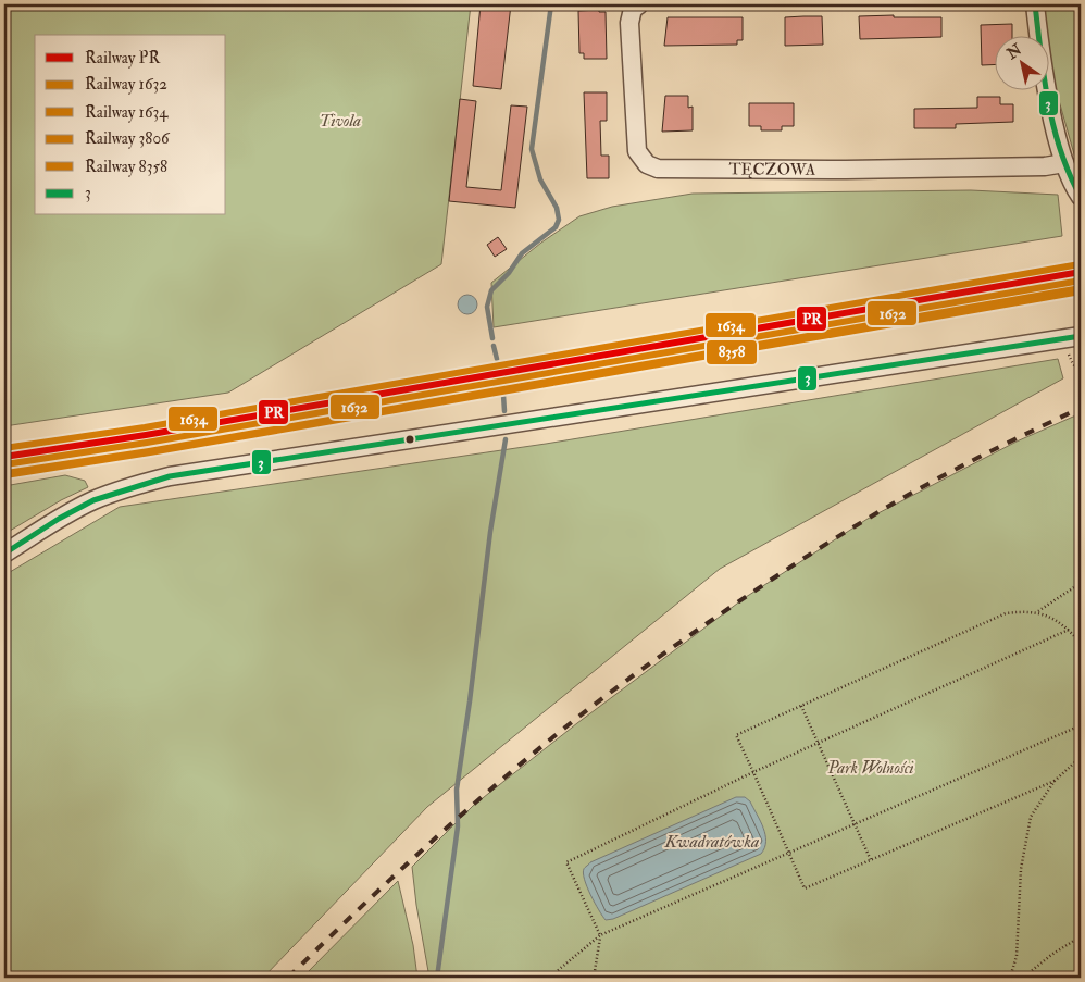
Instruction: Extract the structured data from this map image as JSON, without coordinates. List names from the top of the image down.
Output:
{
  "streets": {
    "street": ["TĘCZOWA"]
  },
  "water": ["Kwadratówka"],
  "parks": ["Tivola", "Park Wolności"],
  "lines": [
    "transit line 3",
    "rail line 1634",
    "rail line PR",
    "rail line 1632",
    "rail line 3806",
    "rail line 8358"
  ],
  "legend": [
    "Railway PR",
    "Railway 1632",
    "Railway 1634",
    "Railway 3806",
    "Railway 8358",
    "3"
  ],
  "north": "top left"
}
